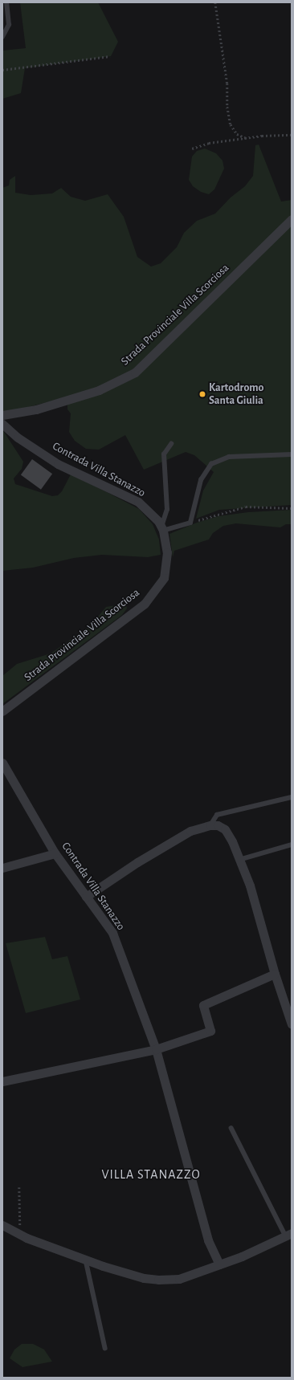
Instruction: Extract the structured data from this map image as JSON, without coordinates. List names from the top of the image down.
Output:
{
  "streets": {
    "street": ["Strada Provinciale Villa Scorciosa", "Contrada Villa Stanazzo"]
  },
  "crossings": [
    ["Strada Provinciale Villa Scorciosa", "Contrada Villa Stanazzo"]
  ],
  "districts": ["VILLA STANAZZO"],
  "places": ["Kartodromo Santa Giulia"]
}
